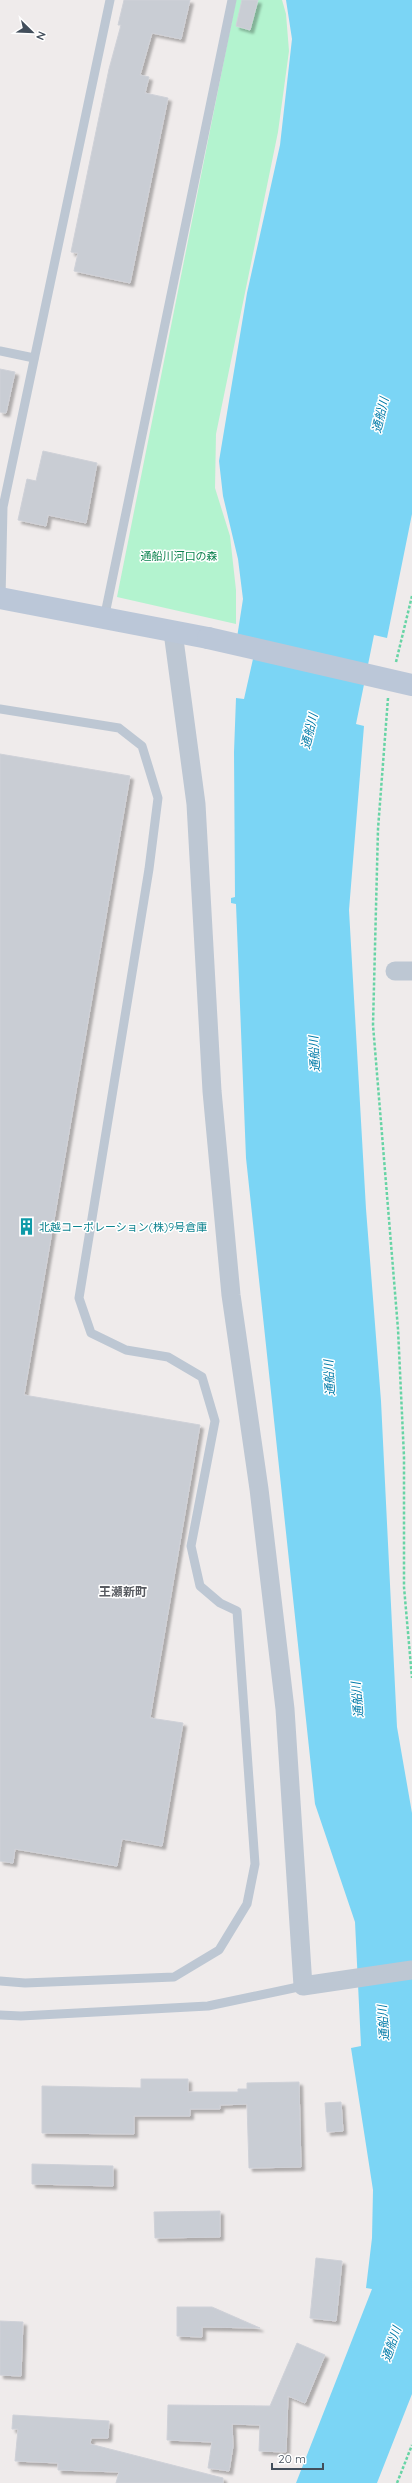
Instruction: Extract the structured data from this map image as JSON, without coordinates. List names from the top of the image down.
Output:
{
  "districts": ["王瀬新町"],
  "water": ["通船川"],
  "parks": ["通船川河口の森"],
  "places": {
    "building": ["北越コーポレーション(株)9号倉庫"]
  },
  "scale_bar": "20 m",
  "north": "bottom right"
}
